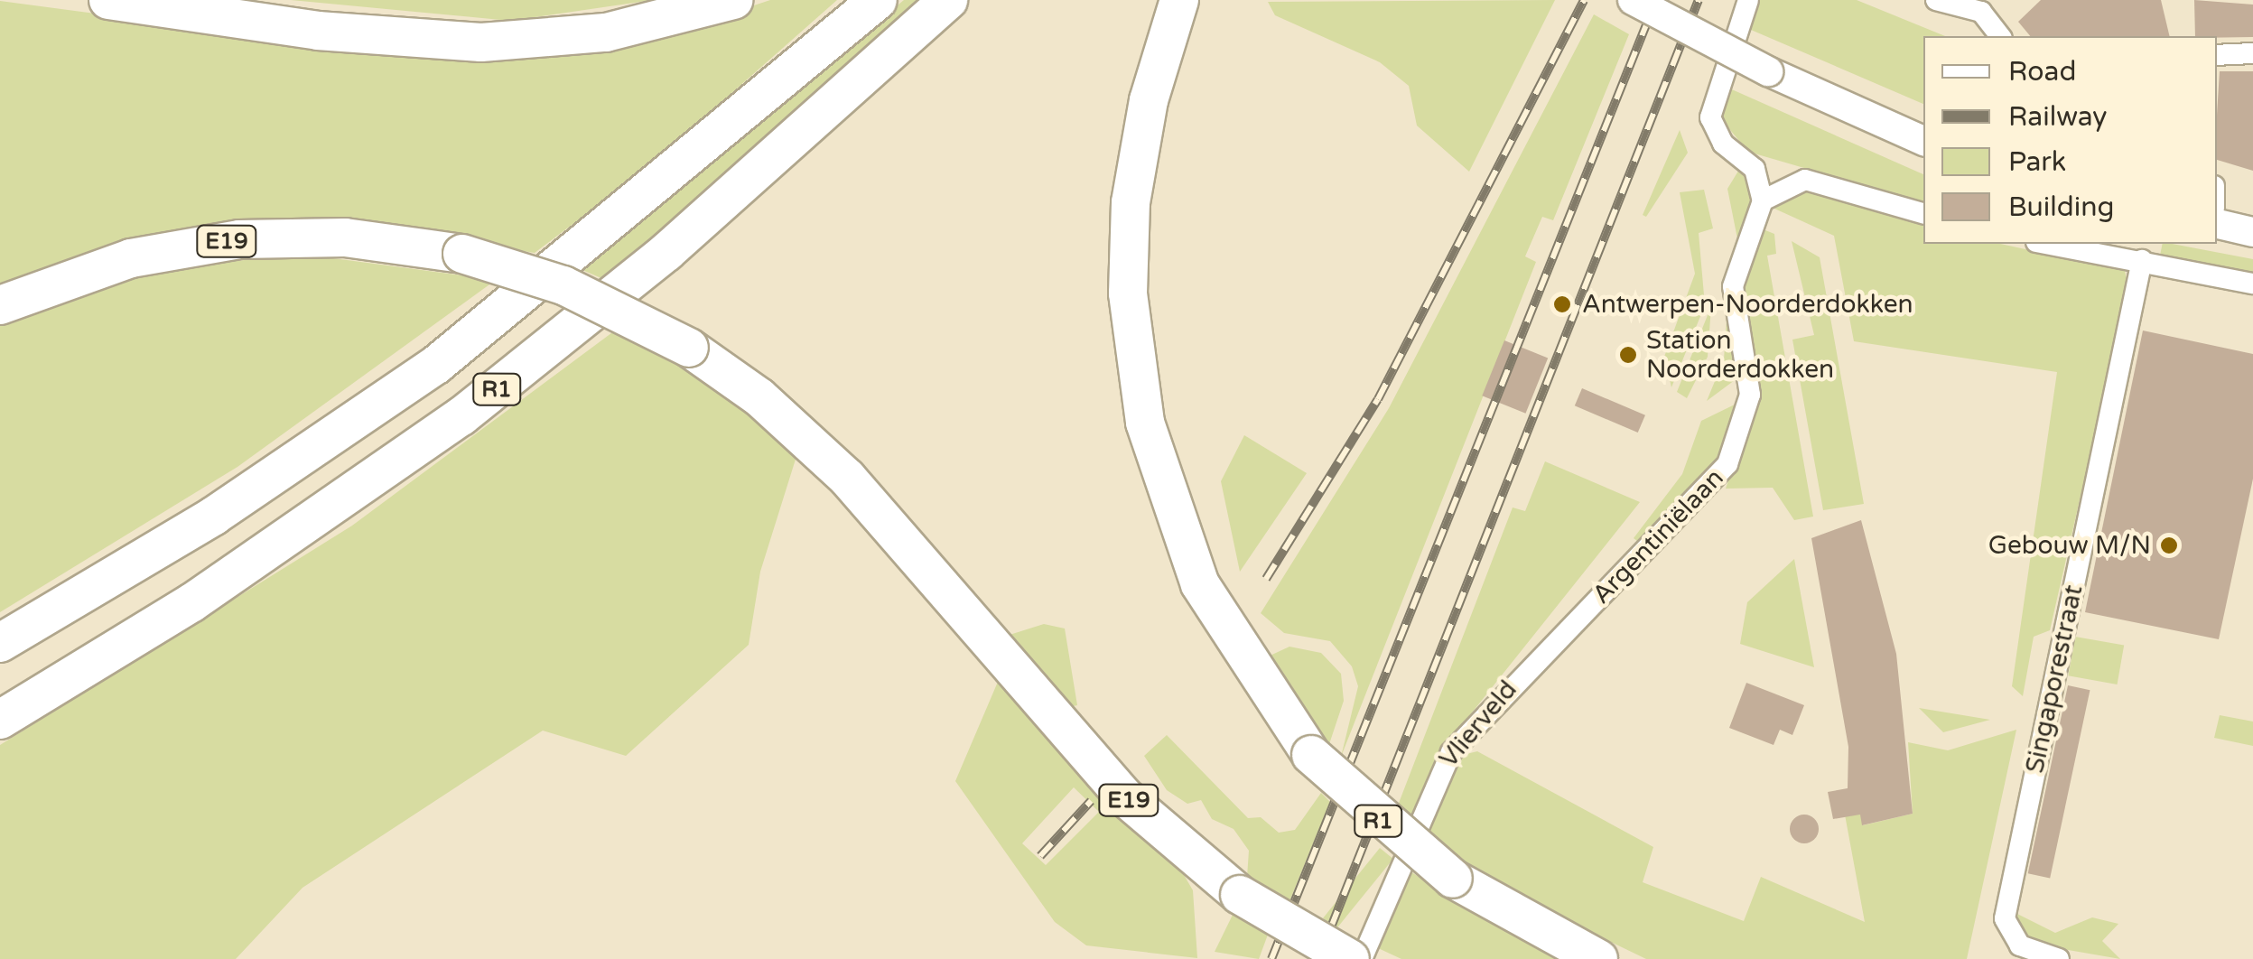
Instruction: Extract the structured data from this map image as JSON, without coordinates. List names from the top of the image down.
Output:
{
  "streets": {
    "highway": ["E19", "R1"],
    "street": ["Argentiniëlaan", "Singaporestraat", "Vlierveld"]
  },
  "crossings": [
    ["Argentiniëlaan", "Vlierveld"]
  ],
  "places": ["Antwerpen-Noorderdokken", "Station Noorderdokken", "Gebouw M/N"],
  "legend": [
    "Road",
    "Railway",
    "Park",
    "Building"
  ]
}
